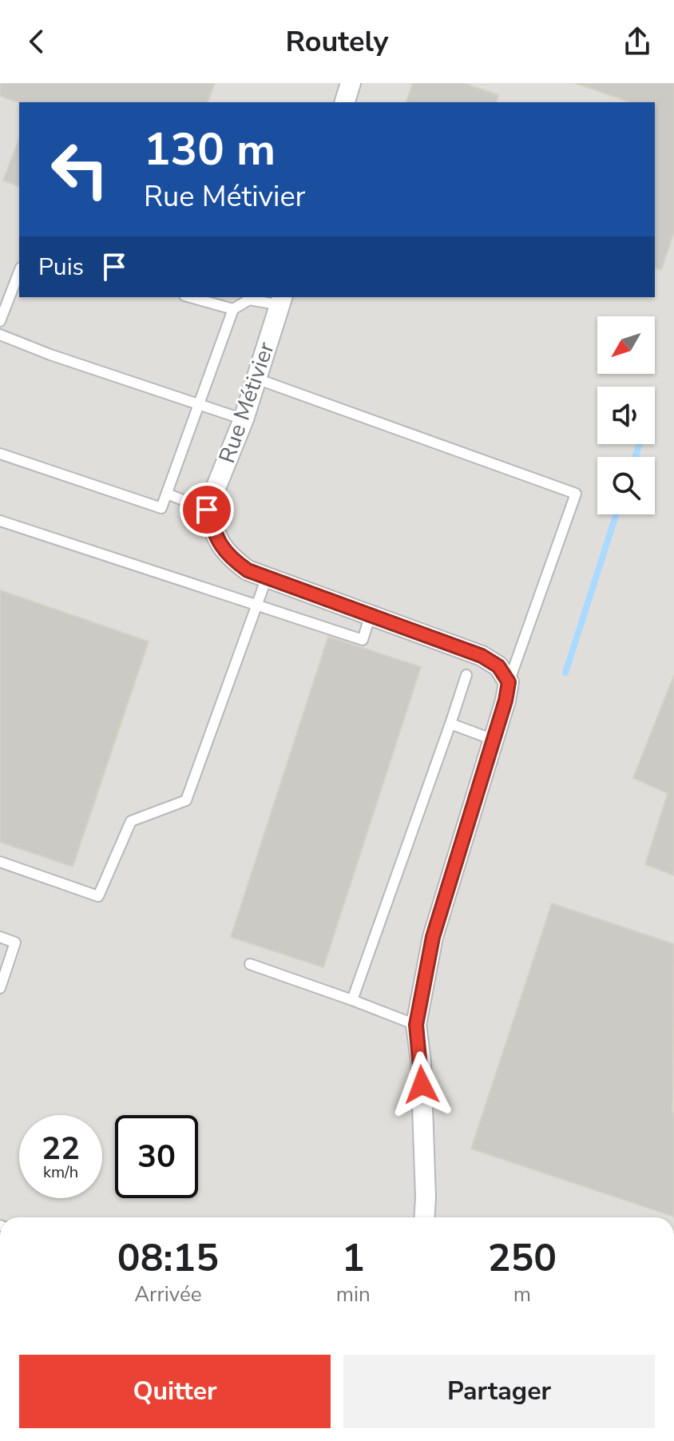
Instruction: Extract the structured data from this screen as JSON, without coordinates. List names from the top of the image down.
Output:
{
  "streets": {
    "street": ["Rue Métivier"]
  },
  "north": "bottom left",
  "page": {
    "header": "Routely",
    "turn": ["130 m", "Rue Métivier"],
    "then": "Puis",
    "speed": "22 km/h",
    "limit": "30",
    "eta": [
      "08:15",
      "Arrivée",
      "1",
      "min",
      "250",
      "m"
    ],
    "buttons": ["Quitter", "Partager"]
  }
}
